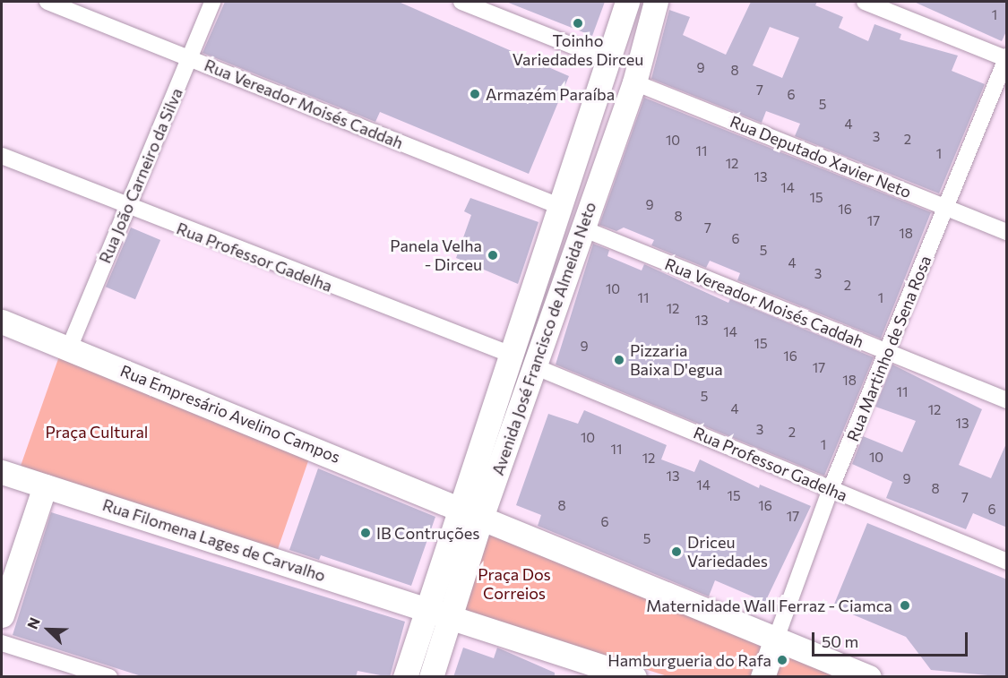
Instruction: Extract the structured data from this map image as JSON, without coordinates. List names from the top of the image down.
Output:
{
  "streets": {
    "street": [
      "Rua Vereador Moisés Caddah",
      "Rua Deputado Xavier Neto",
      "Rua João Carneiro da Silva",
      "Rua Professor Gadelha",
      "Avenida José Francisco de Almeida Neto",
      "Rua Martinho de Sena Rosa",
      "Rua Empresário Avelino Campos",
      "Rua Filomena Lages de Carvalho"
    ]
  },
  "crossings": [
    ["Rua Vereador Moisés Caddah", "Rua João Carneiro da Silva"],
    ["Rua Vereador Moisés Caddah", "Avenida José Francisco de Almeida Neto"],
    ["Rua Vereador Moisés Caddah", "Rua Martinho de Sena Rosa"],
    ["Rua Deputado Xavier Neto", "Avenida José Francisco de Almeida Neto"],
    ["Rua Deputado Xavier Neto", "Rua Martinho de Sena Rosa"],
    ["Rua João Carneiro da Silva", "Rua Professor Gadelha"],
    ["Rua João Carneiro da Silva", "Rua Empresário Avelino Campos"],
    ["Rua Professor Gadelha", "Avenida José Francisco de Almeida Neto"],
    ["Rua Professor Gadelha", "Rua Martinho de Sena Rosa"],
    ["Avenida José Francisco de Almeida Neto", "Rua Empresário Avelino Campos"],
    ["Avenida José Francisco de Almeida Neto", "Rua Filomena Lages de Carvalho"]
  ],
  "parks": ["Praça Cultural", "Praça Dos Correios"],
  "places": [
    "Toinho Variedades Dirceu",
    "Armazém Paraíba",
    "Panela Velha - Dirceu",
    "Pizzaria Baixa D'egua",
    "IB Contruções",
    "Driceu Variedades",
    "Maternidade Wall Ferraz - Ciamca",
    "Hamburgueria do Rafa"
  ],
  "house_numbers": [
    "1",
    "9",
    "8",
    "7",
    "6",
    "5",
    "4",
    "3",
    "2",
    "10",
    "11",
    "1",
    "12",
    "13",
    "14",
    "15",
    "9",
    "16",
    "8",
    "17",
    "7",
    "18",
    "6",
    "5",
    "4",
    "3",
    "2",
    "10",
    "11",
    "1",
    "12",
    "13",
    "14",
    "15",
    "9",
    "16",
    "17",
    "18",
    "11",
    "5",
    "4",
    "12",
    "13",
    "3",
    "2",
    "10",
    "1",
    "11",
    "10",
    "12",
    "13",
    "9",
    "14",
    "8",
    "15",
    "7",
    "8",
    "16",
    "6",
    "17",
    "6",
    "5"
  ],
  "scale_bar": "50 m",
  "north": "top left"
}
